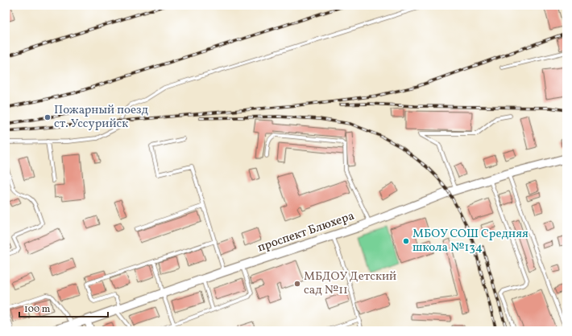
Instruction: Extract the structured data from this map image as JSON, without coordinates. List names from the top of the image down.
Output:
{
  "streets": {
    "street": ["проспект Блюхера"]
  },
  "places": ["Пожарный поезд ст. Уссурийск", "МБОУ СОШ Средняя школа №134", "МБДОУ Детский сад №11"],
  "scale_bar": "100 m"
}
